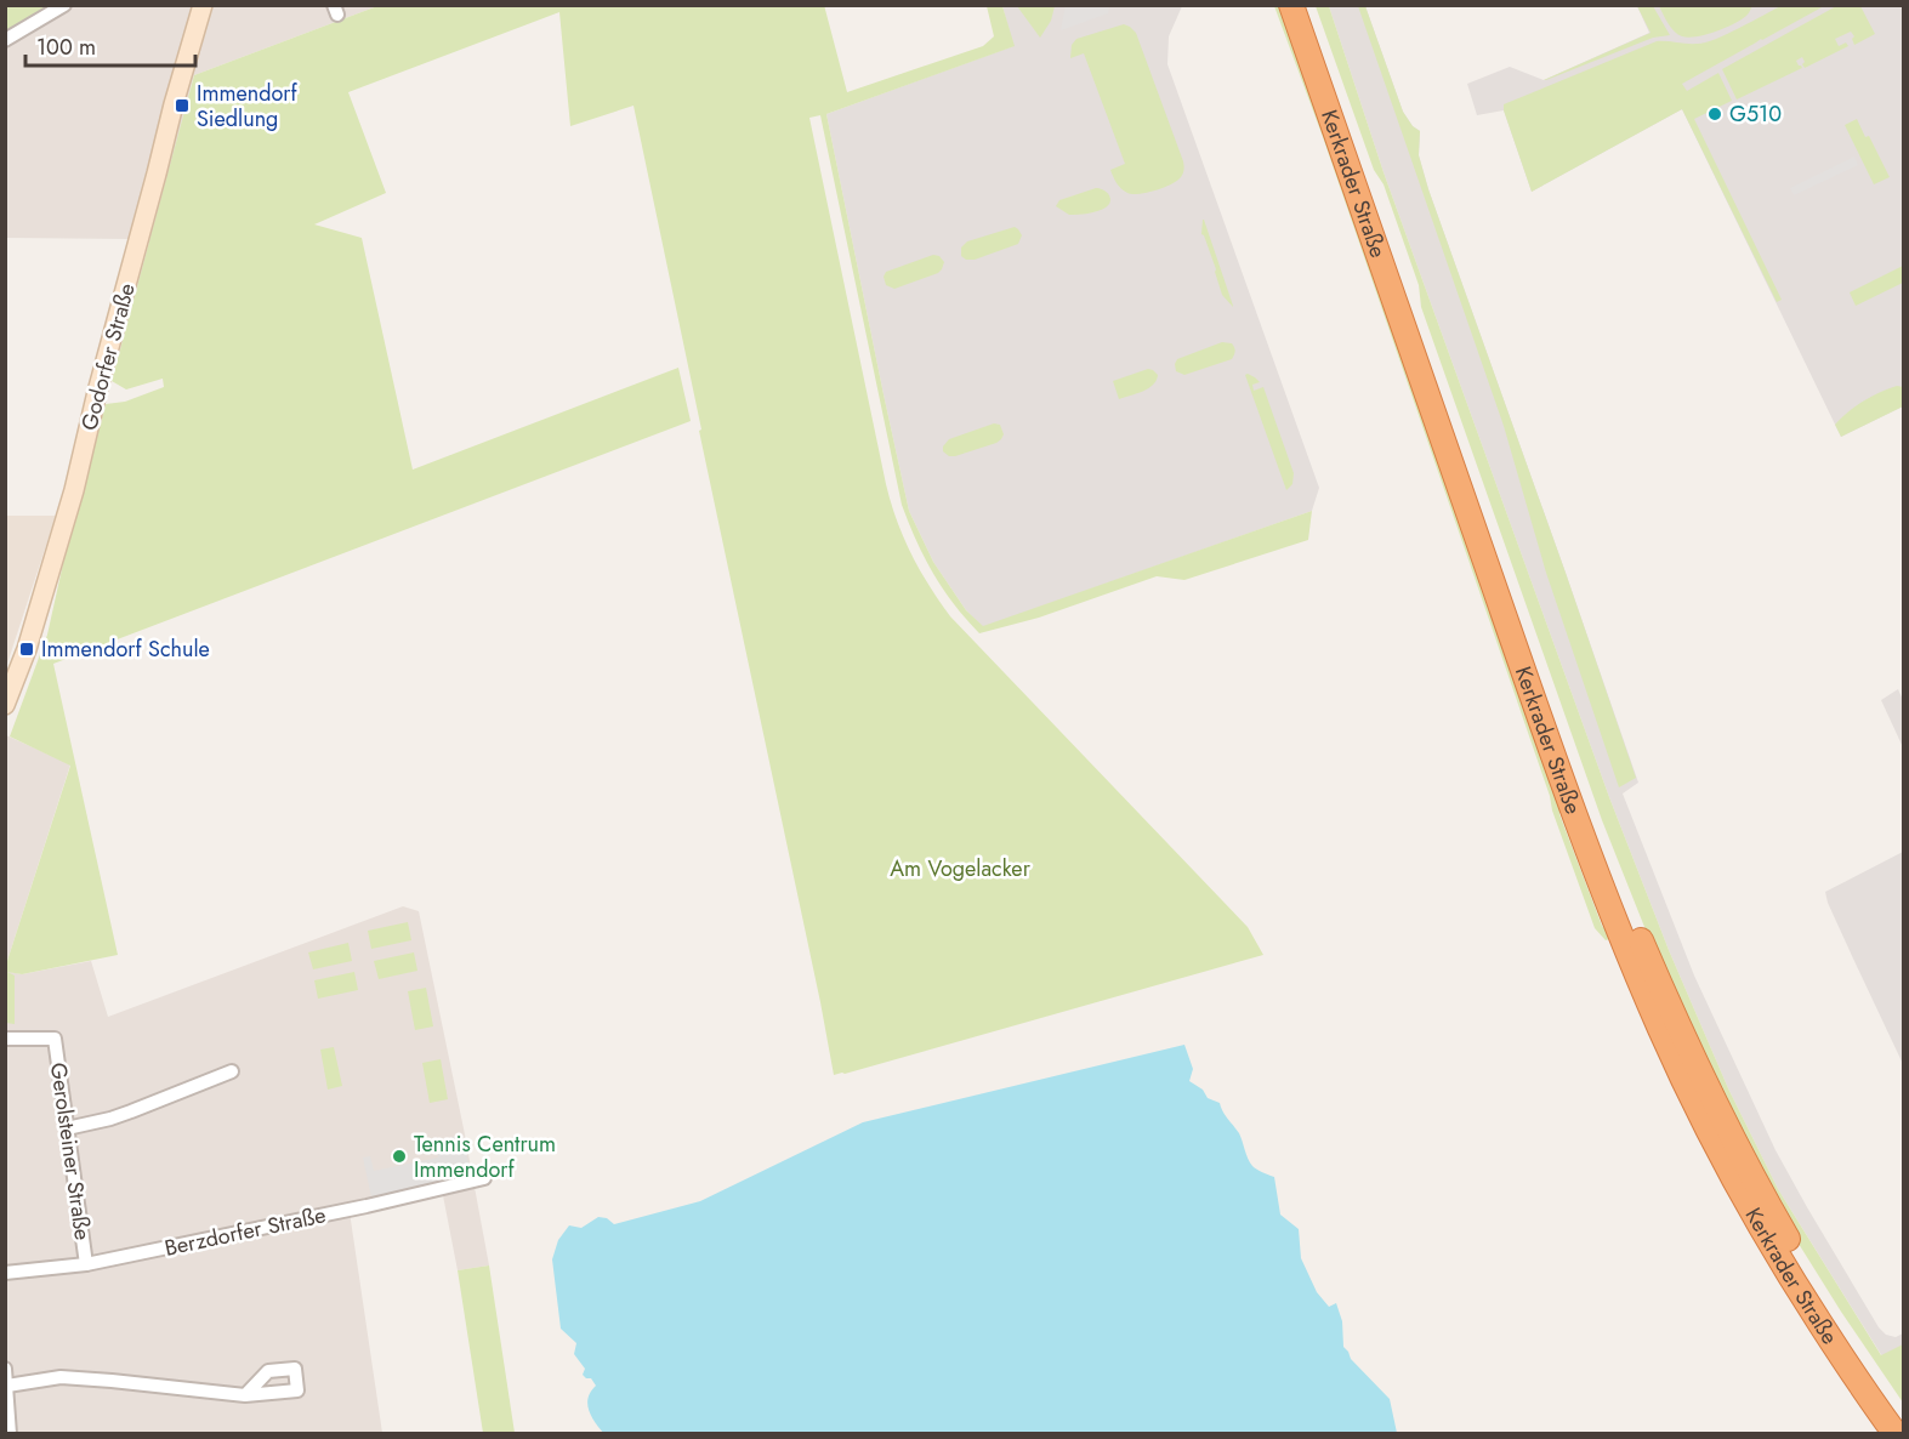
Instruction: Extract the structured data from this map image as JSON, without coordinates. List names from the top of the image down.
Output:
{
  "streets": {
    "highway": ["Kerkrader Straße"],
    "street": ["Godorfer Straße", "Gerolsteiner Straße", "Berzdorfer Straße"]
  },
  "crossings": [
    ["Gerolsteiner Straße", "Berzdorfer Straße"]
  ],
  "parks": ["Am Vogelacker"],
  "places": {
    "transit": ["Immendorf Siedlung", "Immendorf Schule"],
    "other": ["G510", "Tennis Centrum Immendorf"]
  },
  "scale_bar": "100 m"
}
